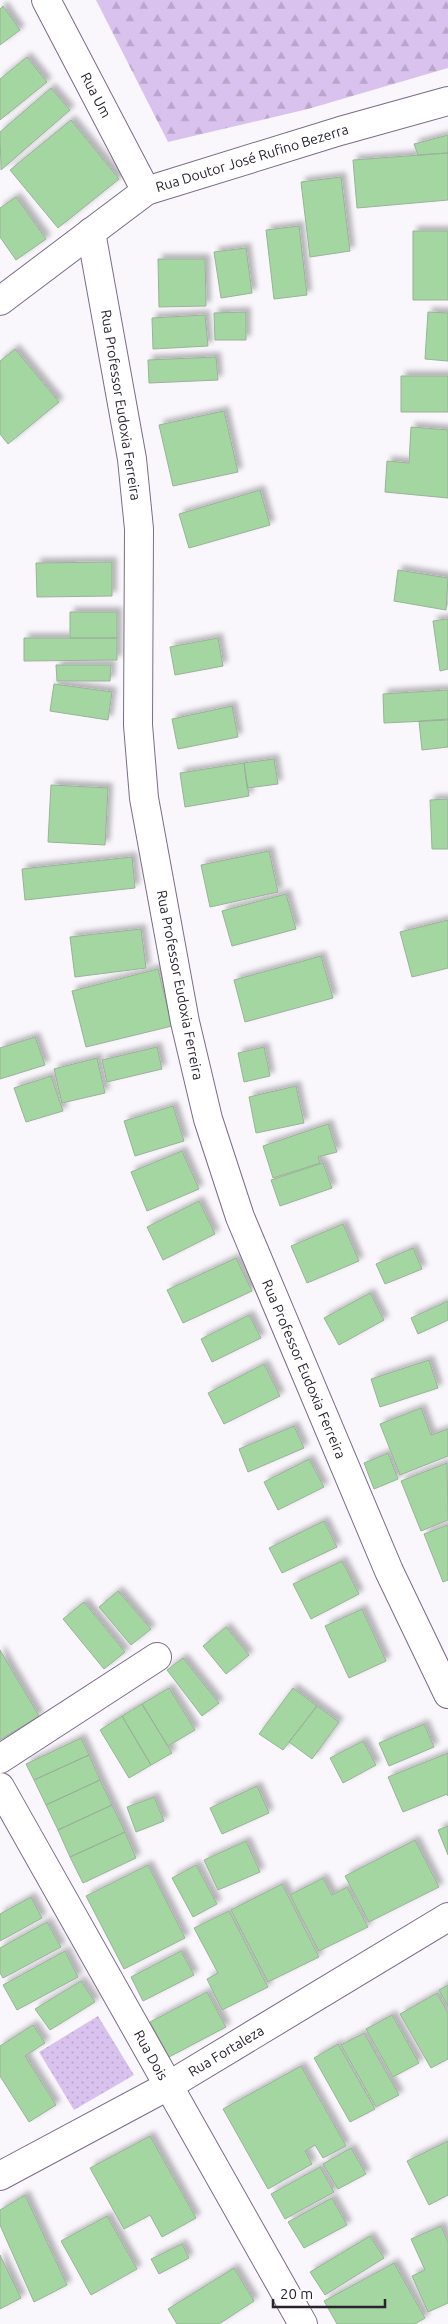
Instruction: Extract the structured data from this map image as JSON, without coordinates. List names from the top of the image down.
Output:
{
  "streets": {
    "street": [
      "Rua Um",
      "Rua Doutor José Rufino Bezerra",
      "Rua Professor Eudoxia Ferreira",
      "Rua Fortaleza",
      "Rua Dois"
    ]
  },
  "crossings": [
    ["Rua Um", "Rua Doutor José Rufino Bezerra"],
    ["Rua Doutor José Rufino Bezerra", "Rua Professor Eudoxia Ferreira"],
    ["Rua Fortaleza", "Rua Dois"]
  ],
  "scale_bar": "20 m"
}
